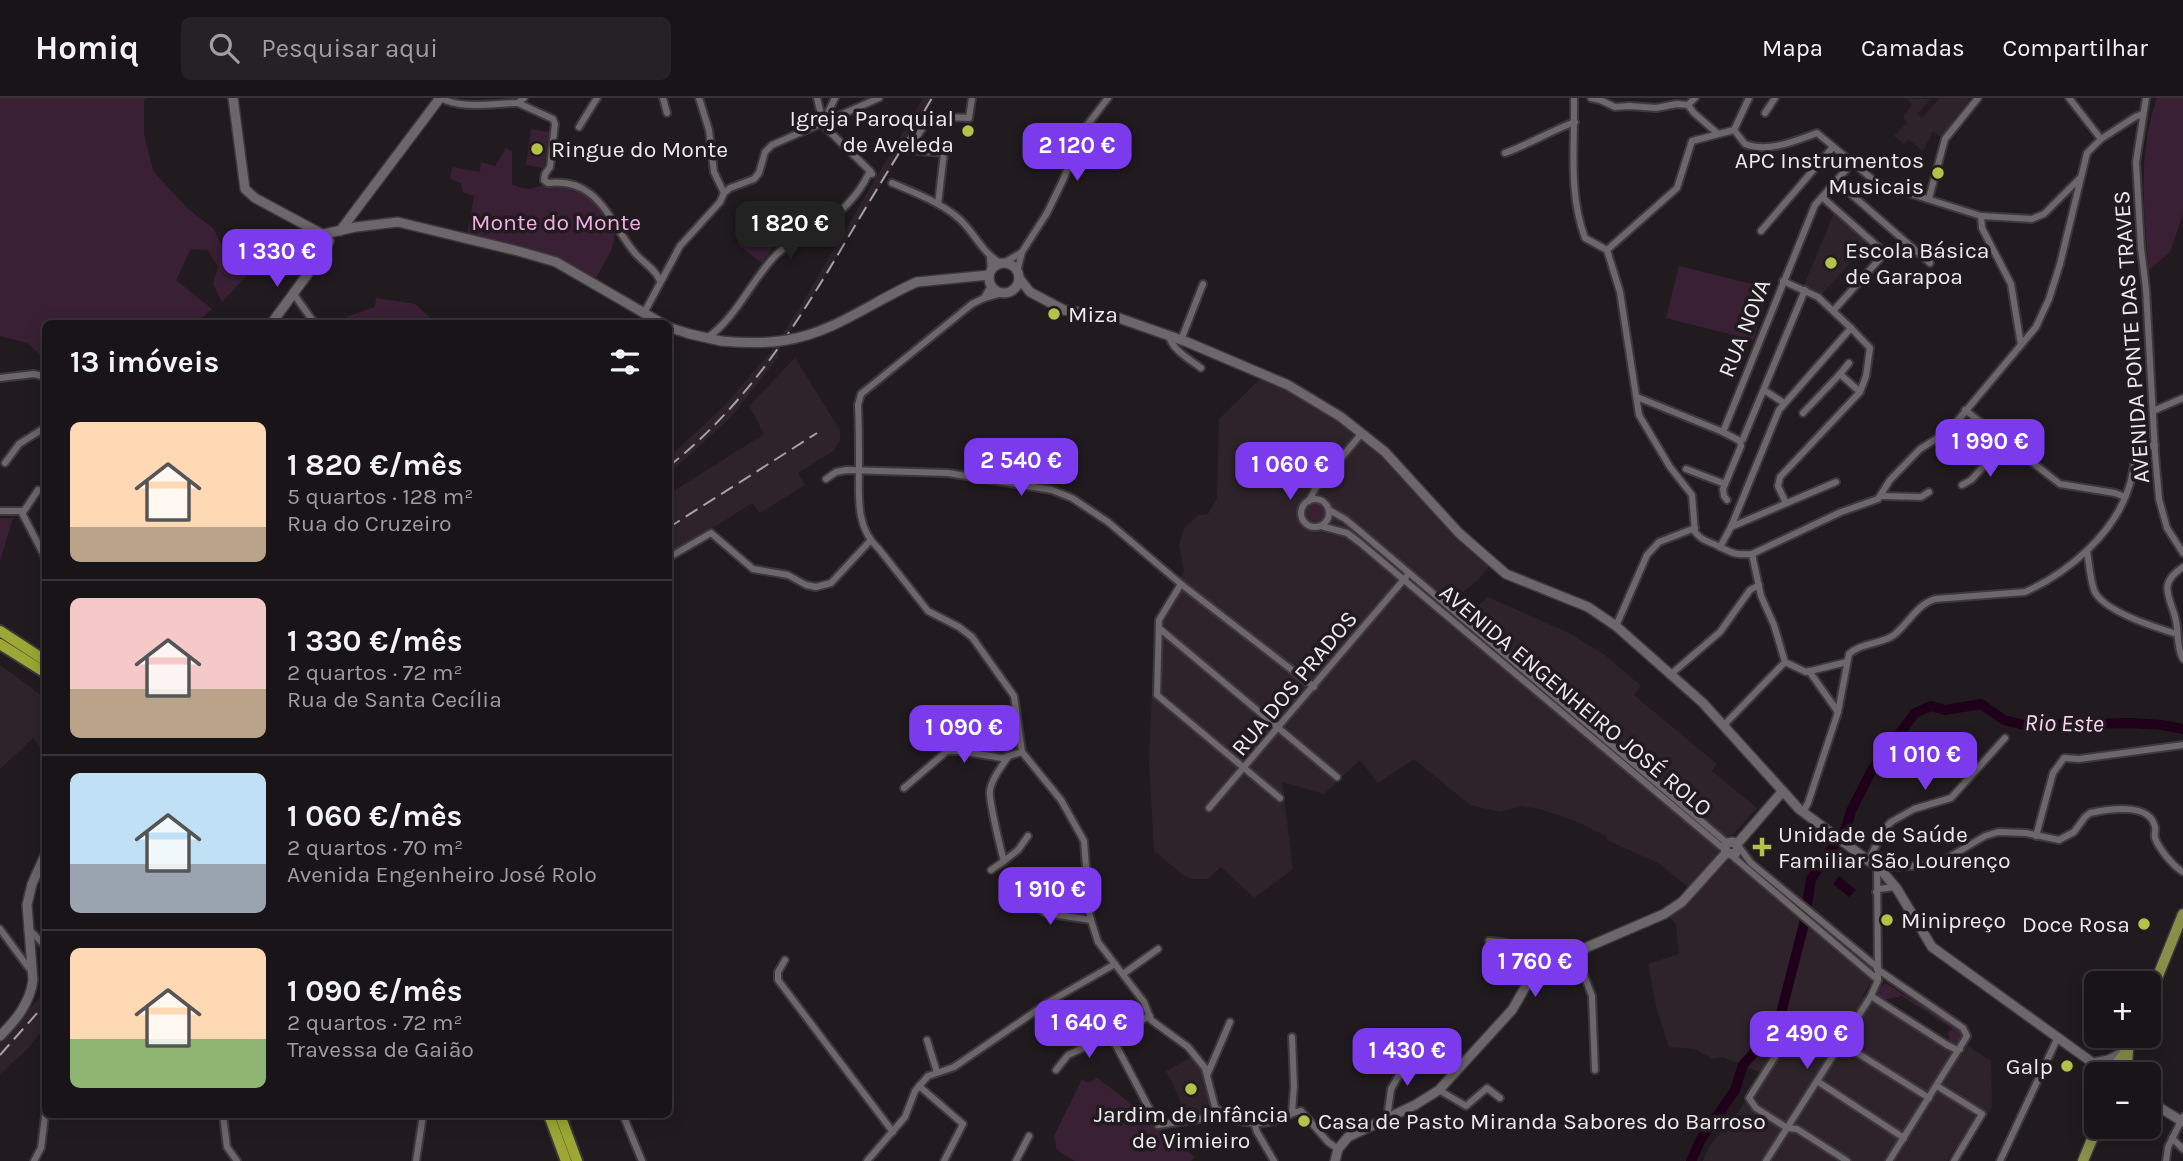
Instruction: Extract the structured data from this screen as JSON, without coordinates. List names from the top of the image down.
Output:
{
  "streets": {
    "street": [
      "RUA NOVA",
      "AVENIDA PONTE DAS TRAVES",
      "RUA DOS PRADOS",
      "AVENIDA ENGENHEIRO JOSÉ ROLO"
    ]
  },
  "crossings": [
    ["RUA DOS PRADOS", "AVENIDA ENGENHEIRO JOSÉ ROLO"]
  ],
  "water": ["Rio Este"],
  "parks": ["Monte do Monte"],
  "places": {
    "other": [
      "Igreja Paroquial de Aveleda",
      "Ringue do Monte",
      "APC Instrumentos Musicais",
      "Escola Básica de Garapoa",
      "Miza",
      "Minipreço",
      "Doce Rosa",
      "Galp",
      "Jardim de Infância de Vimieiro",
      "Casa de Pasto Miranda Sabores do Barroso"
    ],
    "health": ["Unidade de Saúde Familiar São Lourenço"]
  },
  "page": {
    "header": "Homiq",
    "search": "Pesquisar aqui",
    "nav": ["Mapa", "Camadas", "Compartilhar"],
    "price": [
      "2 120 €",
      "1 820 €",
      "1 330 €",
      "1 990 €",
      "2 540 €",
      "1 060 €",
      "1 090 €",
      "1 010 €",
      "1 910 €",
      "1 760 €",
      "1 640 €",
      "2 490 €",
      "1 430 €"
    ],
    "heading": "13 imóveis",
    "list": [
      {
        "name": "1 820 €/mês",
        "note": "5 quartos · 128 m² · Rua do Cruzeiro"
      },
      {
        "name": "1 330 €/mês",
        "note": "2 quartos · 72 m² · Rua de Santa Cecília"
      },
      {
        "name": "1 060 €/mês",
        "note": "2 quartos · 70 m² · Avenida Engenheiro José Rolo"
      },
      {
        "name": "1 090 €/mês",
        "note": "2 quartos · 72 m² · Travessa de Gaião"
      }
    ],
    "map_buttons": ["+", "−"]
  }
}
